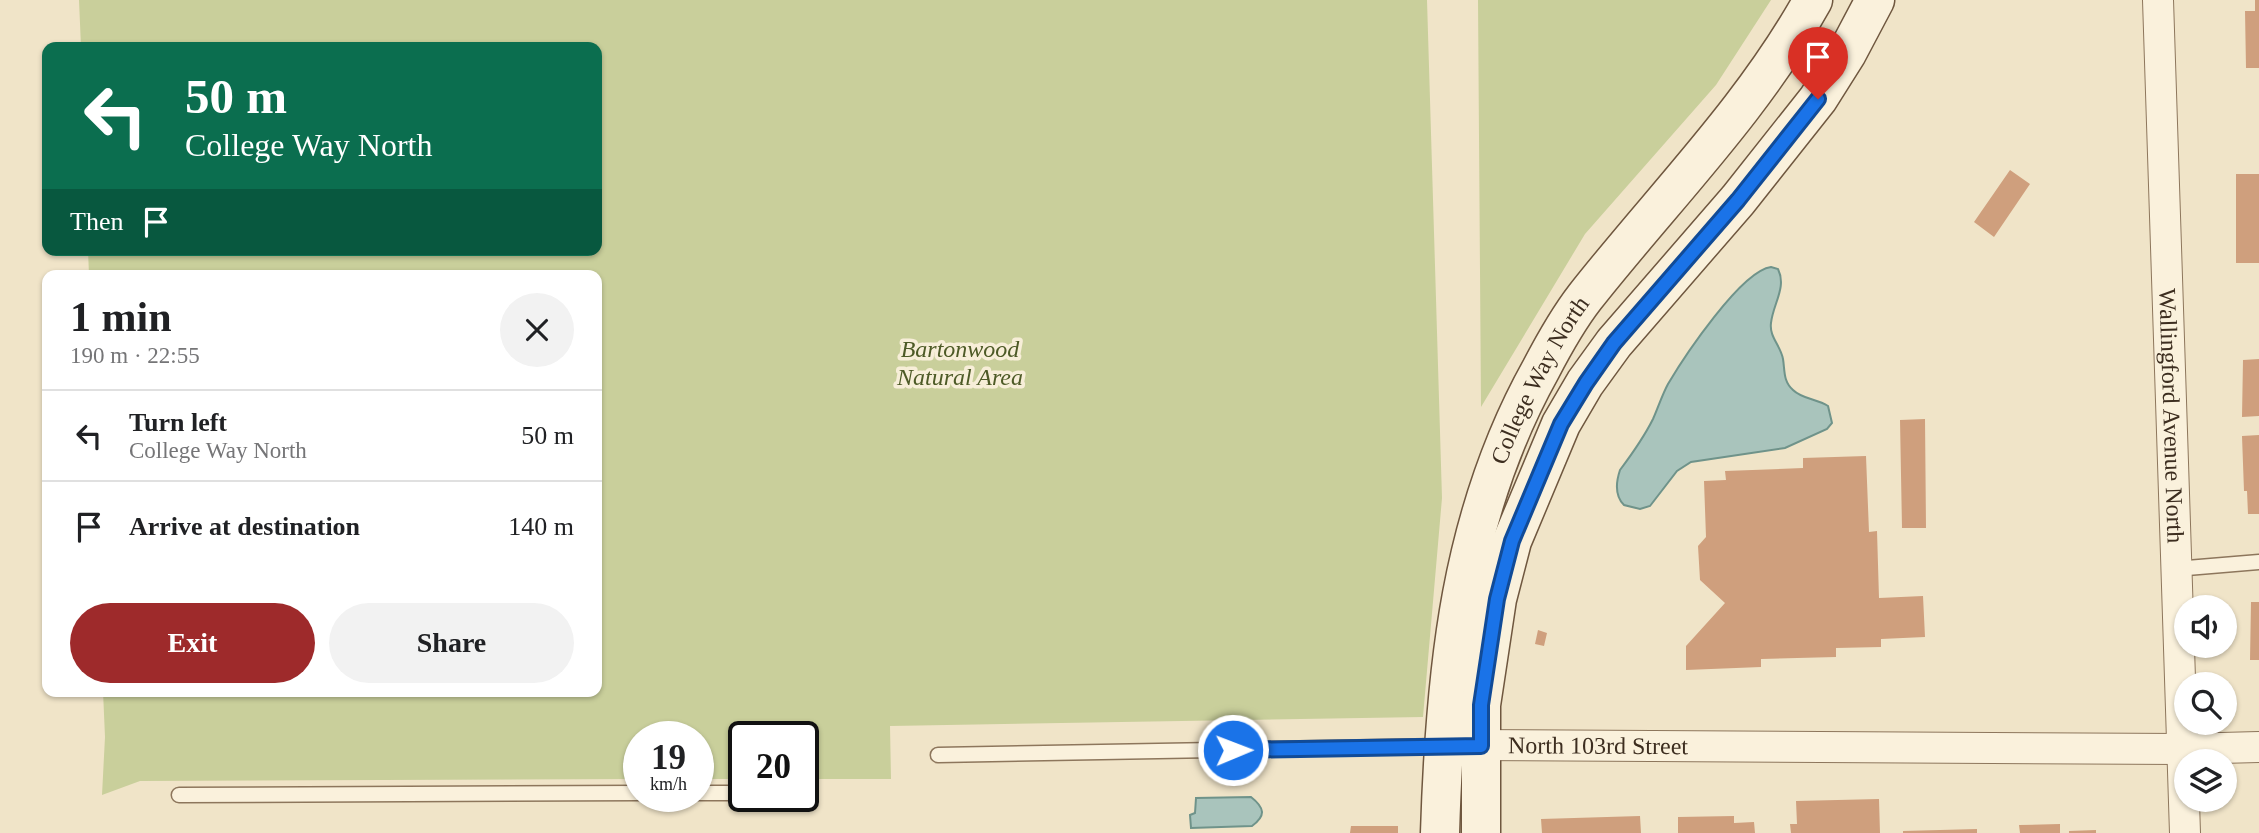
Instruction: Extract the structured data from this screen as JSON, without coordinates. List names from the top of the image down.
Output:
{
  "streets": {
    "street": ["College Way North", "Wallingford Avenue North", "North 103rd Street"]
  },
  "crossings": [
    ["College Way North", "North 103rd Street"],
    ["Wallingford Avenue North", "North 103rd Street"]
  ],
  "parks": ["Bartonwood Natural Area"],
  "page": {
    "turn": ["50 m", "College Way North"],
    "then": "Then",
    "heading": ["1 min", "190 m · 22:55"],
    "list": [
      {
        "name": "Turn left",
        "note": "College Way North",
        "value": "50 m"
      },
      {
        "name": "Arrive at destination",
        "value": "140 m"
      }
    ],
    "buttons": ["Exit", "Share"],
    "speed": "19 km/h",
    "limit": "20"
  }
}
